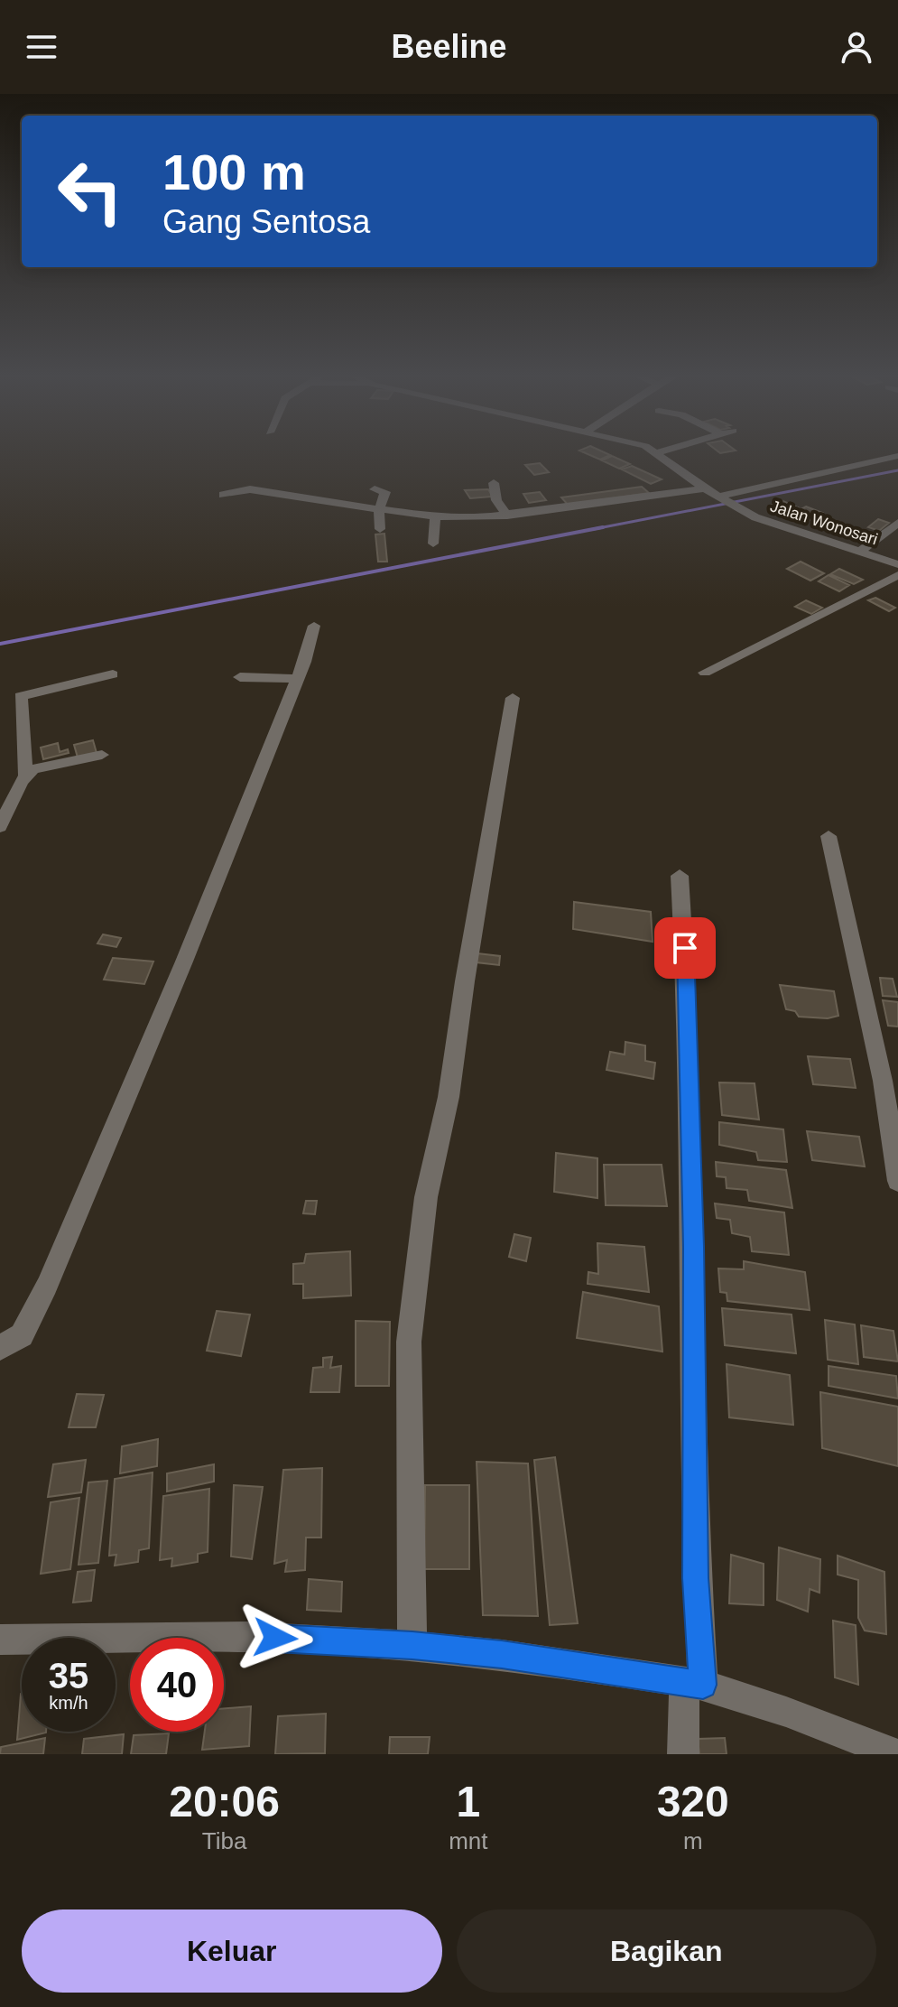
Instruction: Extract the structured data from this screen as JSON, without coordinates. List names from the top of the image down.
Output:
{
  "streets": {
    "street": ["Jalan Wonosari"]
  },
  "page": {
    "header": "Beeline",
    "turn": ["100 m", "Gang Sentosa"],
    "speed": "35 km/h",
    "limit": "40",
    "eta": [
      "20:06",
      "Tiba",
      "1",
      "mnt",
      "320",
      "m"
    ],
    "buttons": ["Keluar", "Bagikan"]
  }
}
